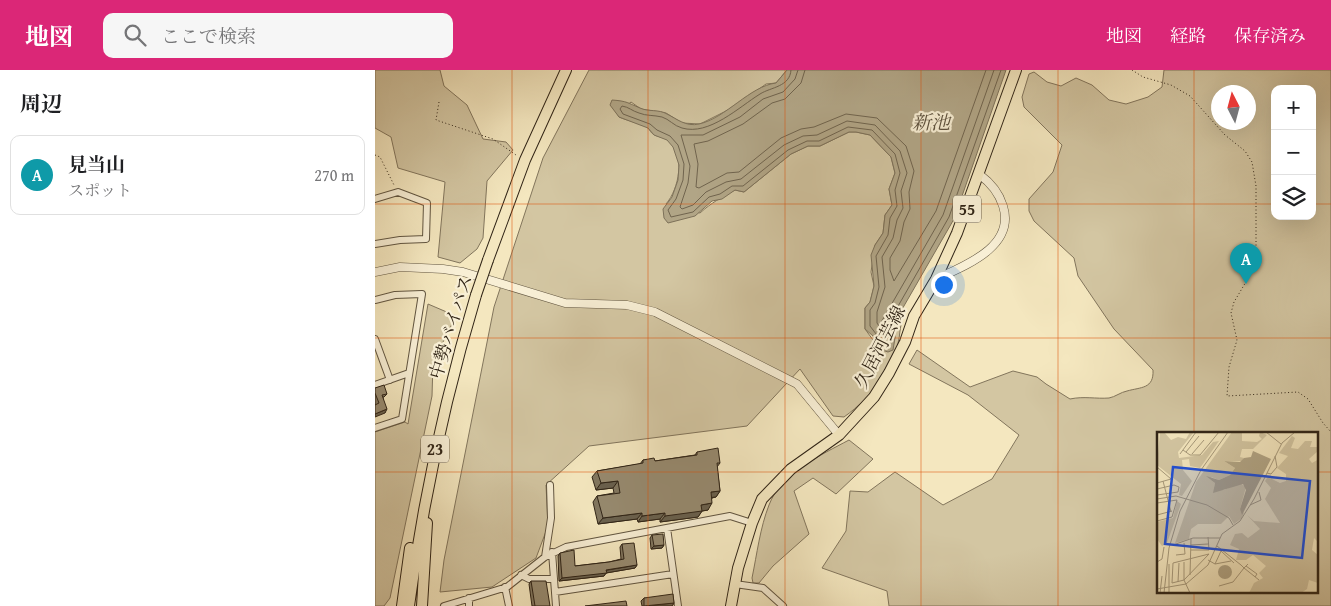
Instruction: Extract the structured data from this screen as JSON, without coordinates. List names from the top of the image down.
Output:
{
  "streets": {
    "main road": [
      "55",
      "中勢バイパス",
      "久居河芸線",
      "23"
    ]
  },
  "crossings": [
    ["中勢バイパス", "23"]
  ],
  "water": ["新池"],
  "north": "top",
  "page": {
    "header": "地図",
    "search": "ここで検索",
    "nav": ["地図", "経路", "保存済み"],
    "heading": "周辺",
    "map_buttons": ["+", "−"],
    "list": [
      {
        "mark": "A",
        "name": "見当山",
        "note": "スポット",
        "value": "270 m"
      }
    ],
    "pins": "A"
  }
}
